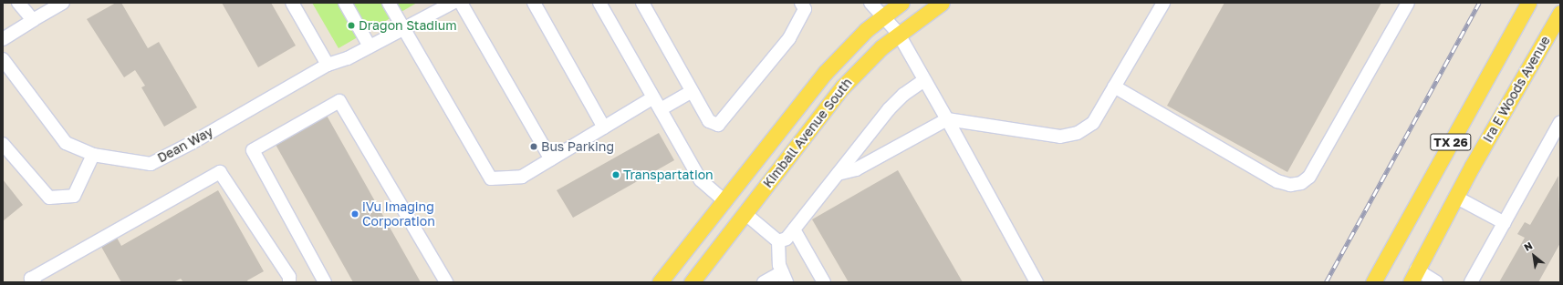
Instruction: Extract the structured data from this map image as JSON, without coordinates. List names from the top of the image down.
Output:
{
  "streets": {
    "main road": ["Ira E Woods Avenue", "Kimball Avenue South", "TX 26"],
    "street": ["Dean Way"]
  },
  "places": [
    "Dragon Stadium",
    "Bus Parking",
    "Transpartation",
    "iVu Imaging Corporation"
  ],
  "north": "top left"
}
